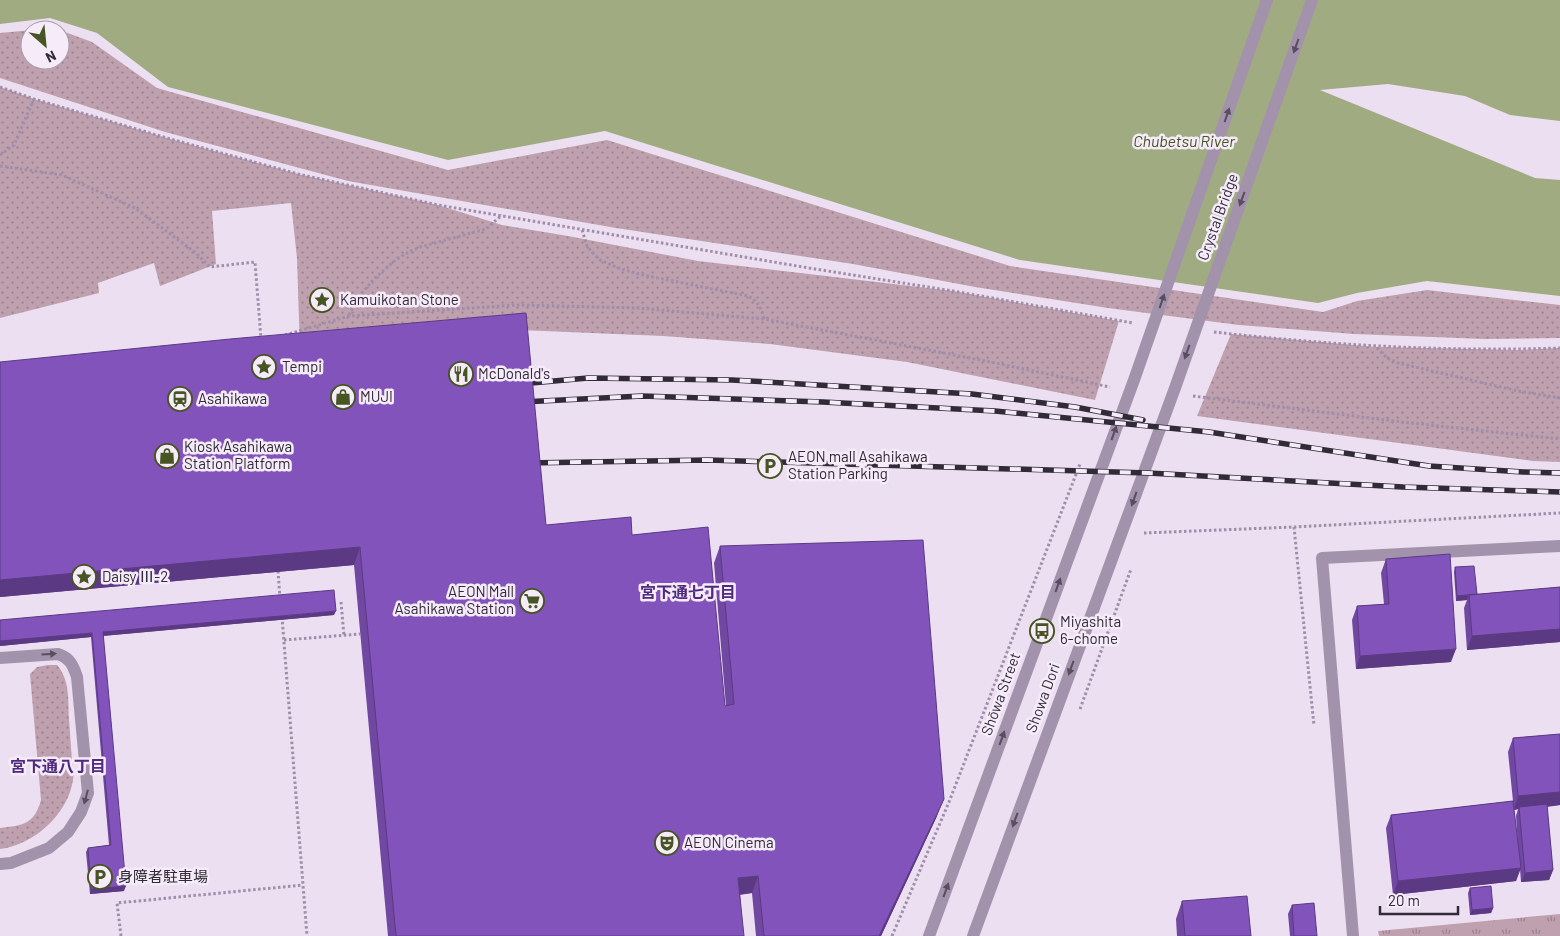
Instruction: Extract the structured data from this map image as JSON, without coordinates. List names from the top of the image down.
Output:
{
  "streets": {
    "street": ["Crystal Bridge", "Shōwa Street", "Showa Dori"]
  },
  "crossings": [
    ["Crystal Bridge", "Shōwa Street"],
    ["Crystal Bridge", "Showa Dori"]
  ],
  "one_way": ["Shōwa Street", "Showa Dori"],
  "districts": ["宮下通七丁目", "宮下通八丁目"],
  "water": ["Chubetsu River"],
  "places": {
    "place": ["Kamuikotan Stone", "Tempi", "Daisy Ⅲ-2"],
    "restaurant": ["McDonald's"],
    "shop": ["MUJI", "Kiosk Asahikawa Station Platform"],
    "station": ["Asahikawa"],
    "parking": ["AEON mall Asahikawa Station Parking", "身障者駐車場"],
    "supermarket": ["AEON Mall Asahikawa Station"],
    "bus stop": ["Miyashita 6-chome"],
    "theatre": ["AEON Cinema"]
  },
  "scale_bar": "20 m",
  "north": "bottom right"
}
